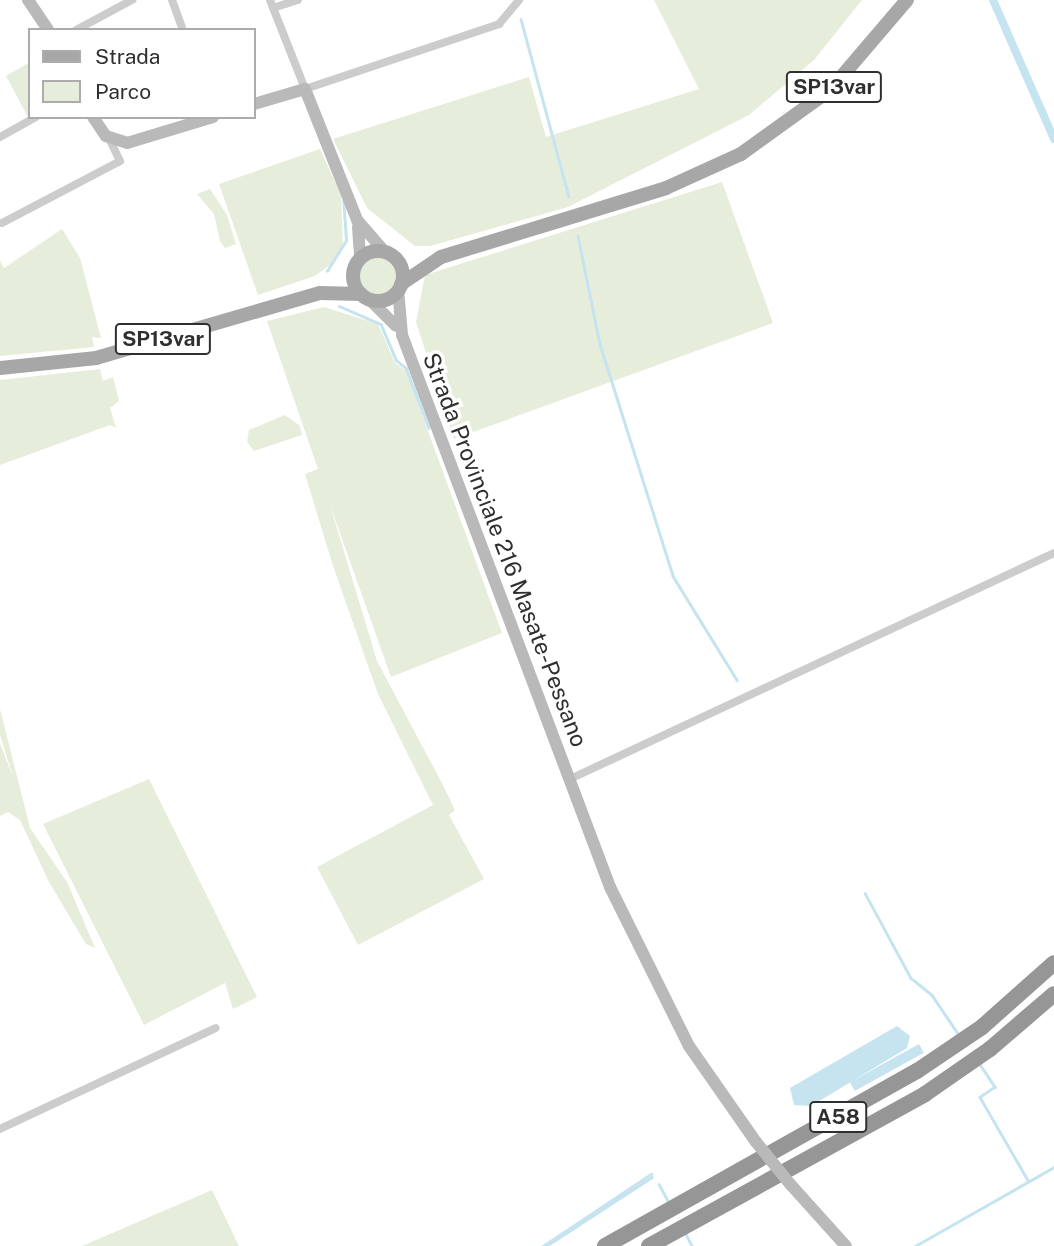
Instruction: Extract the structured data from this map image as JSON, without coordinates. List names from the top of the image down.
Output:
{
  "streets": {
    "highway": ["A58"],
    "main road": ["SP13var", "Strada Provinciale 216 Masate-Pessano"]
  },
  "legend": ["Strada", "Parco"]
}
